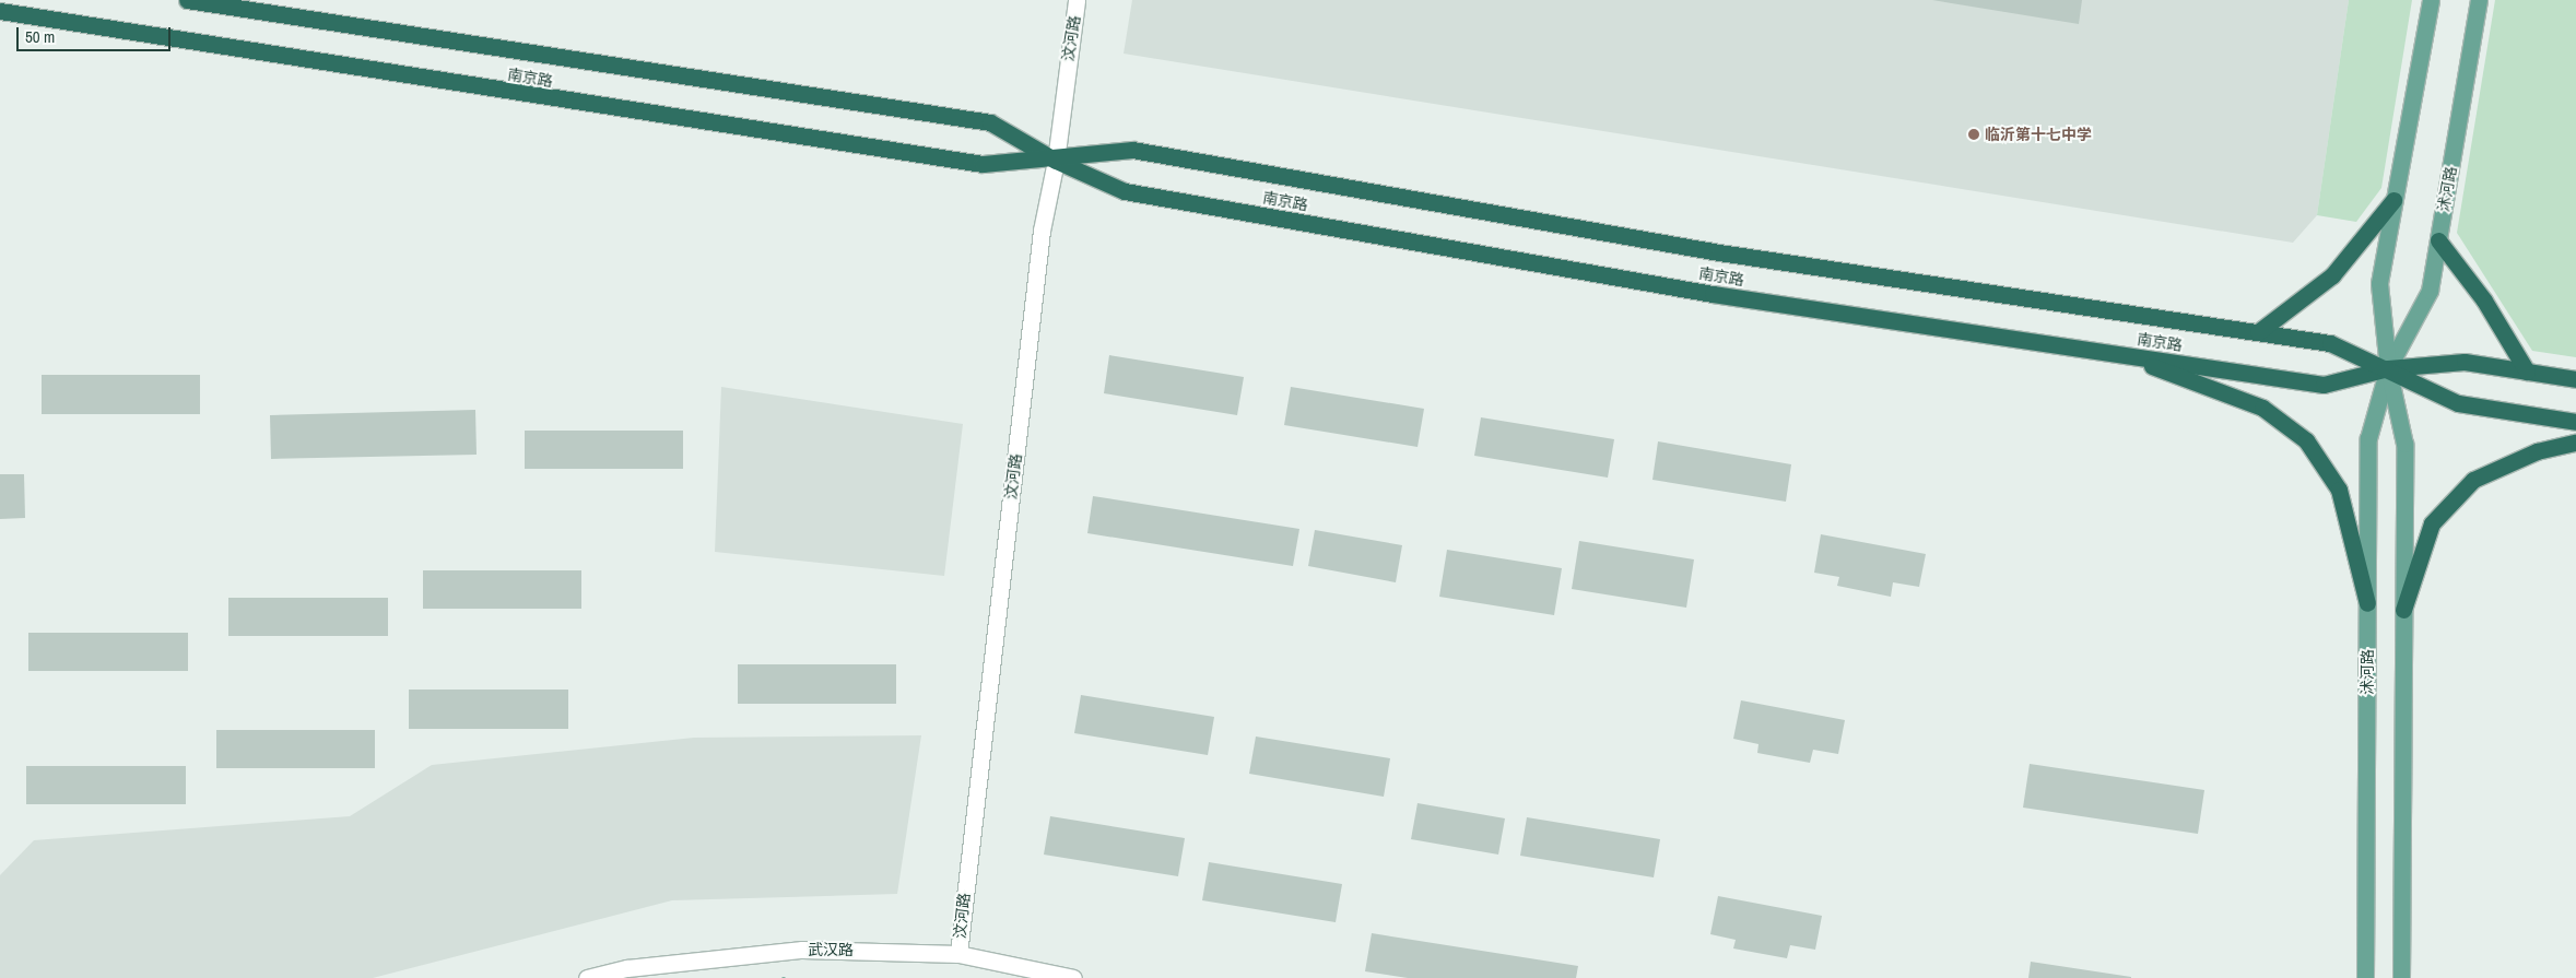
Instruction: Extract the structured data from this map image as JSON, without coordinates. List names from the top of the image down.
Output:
{
  "streets": {
    "highway": ["南京路"],
    "main road": ["沭河路"],
    "street": ["汶河路", "武汉路"]
  },
  "crossings": [
    ["汶河路", "南京路"],
    ["汶河路", "武汉路"],
    ["南京路", "沭河路"]
  ],
  "places": ["临沂第十七中学"],
  "scale_bar": "50 m"
}
